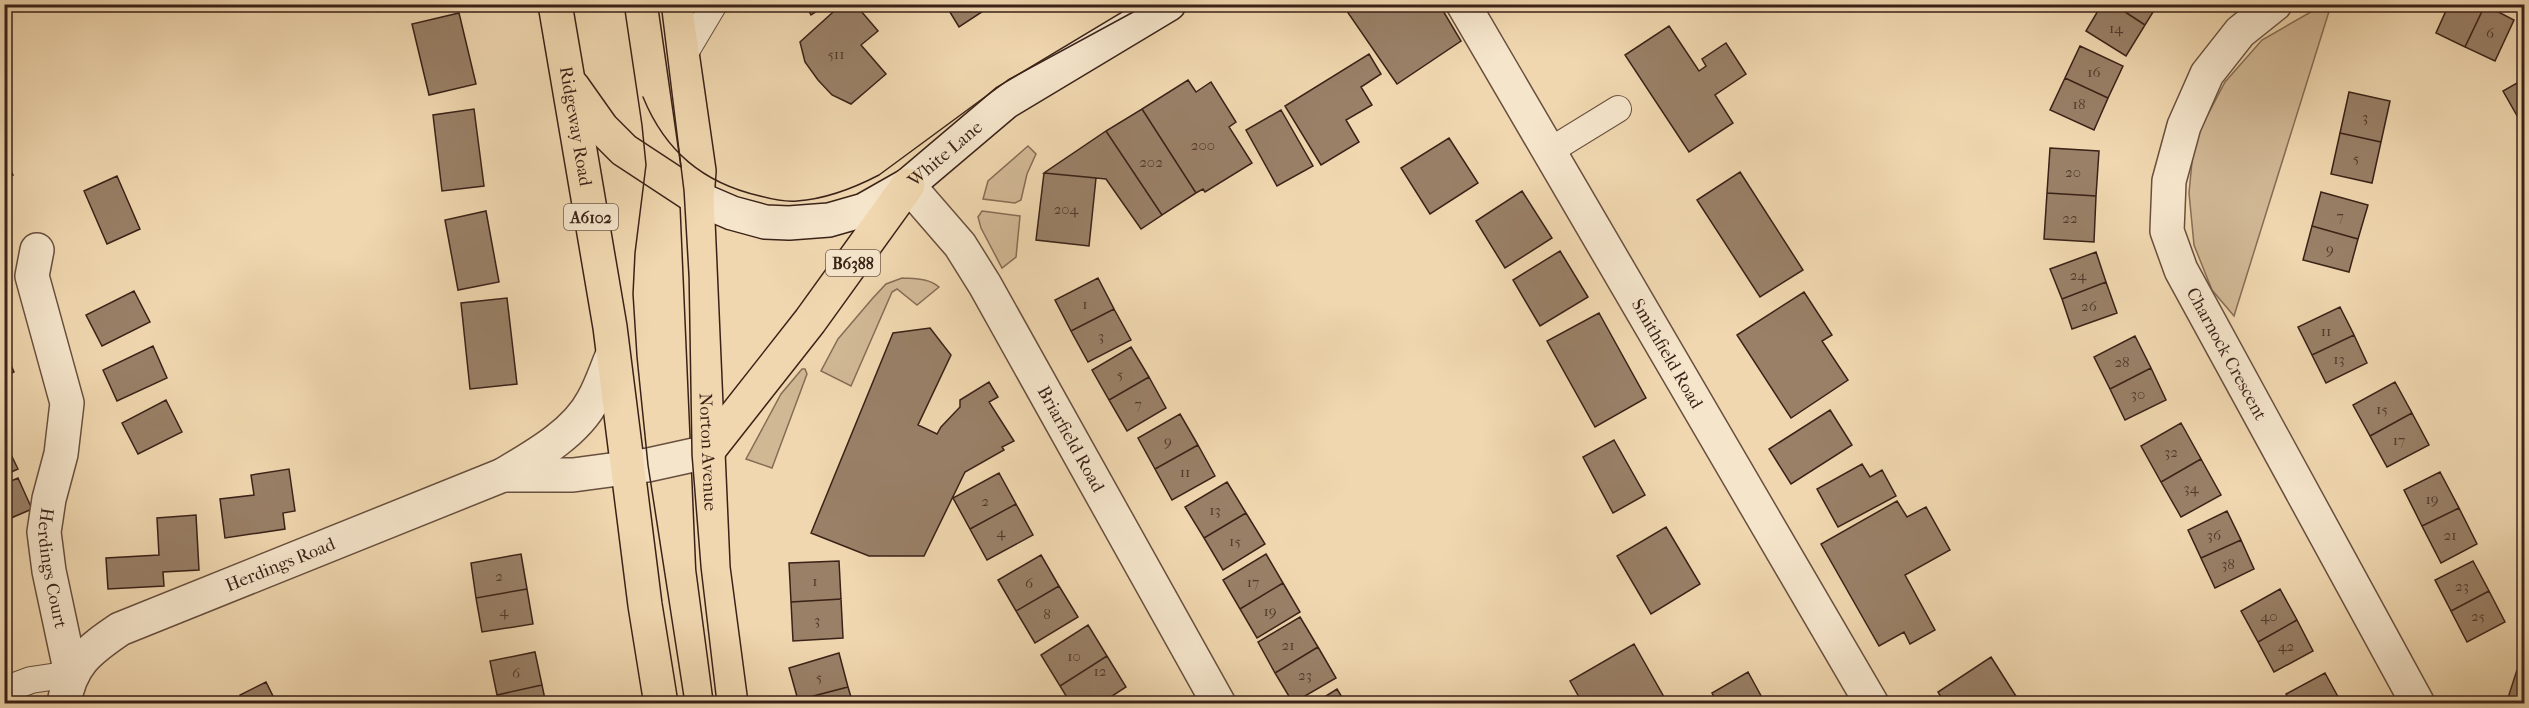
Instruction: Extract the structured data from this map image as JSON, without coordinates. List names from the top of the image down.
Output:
{
  "streets": {
    "highway": [
      "Ridgeway Road",
      "A6102",
      "B6388",
      "Norton Avenue"
    ],
    "street": [
      "White Lane",
      "Smithfield Road",
      "Charnock Crescent",
      "Briarfield Road",
      "Herdings Road",
      "Herdings Court"
    ]
  },
  "crossings": [
    ["Ridgeway Road", "A6102"],
    ["Ridgeway Road", "B6388"],
    ["Ridgeway Road", "Herdings Road"],
    ["White Lane", "B6388"],
    ["White Lane", "Briarfield Road"],
    ["White Lane", "Norton Avenue"],
    ["A6102", "Herdings Road"],
    ["B6388", "Briarfield Road"],
    ["B6388", "Norton Avenue"],
    ["B6388", "Herdings Road"],
    ["Norton Avenue", "Herdings Road"],
    ["Herdings Road", "Herdings Court"]
  ],
  "house_numbers": [
    "14",
    "6",
    "511",
    "16",
    "18",
    "3",
    "200",
    "5",
    "202",
    "20",
    "204",
    "7",
    "22",
    "9",
    "24",
    "1",
    "26",
    "11",
    "3",
    "13",
    "28",
    "5",
    "30",
    "7",
    "15",
    "17",
    "9",
    "32",
    "11",
    "34",
    "19",
    "2",
    "13",
    "4",
    "36",
    "21",
    "15",
    "38",
    "2",
    "1",
    "17",
    "6",
    "23",
    "4",
    "19",
    "8",
    "40",
    "25",
    "3",
    "21",
    "42",
    "10",
    "12",
    "6",
    "23",
    "5"
  ]
}
